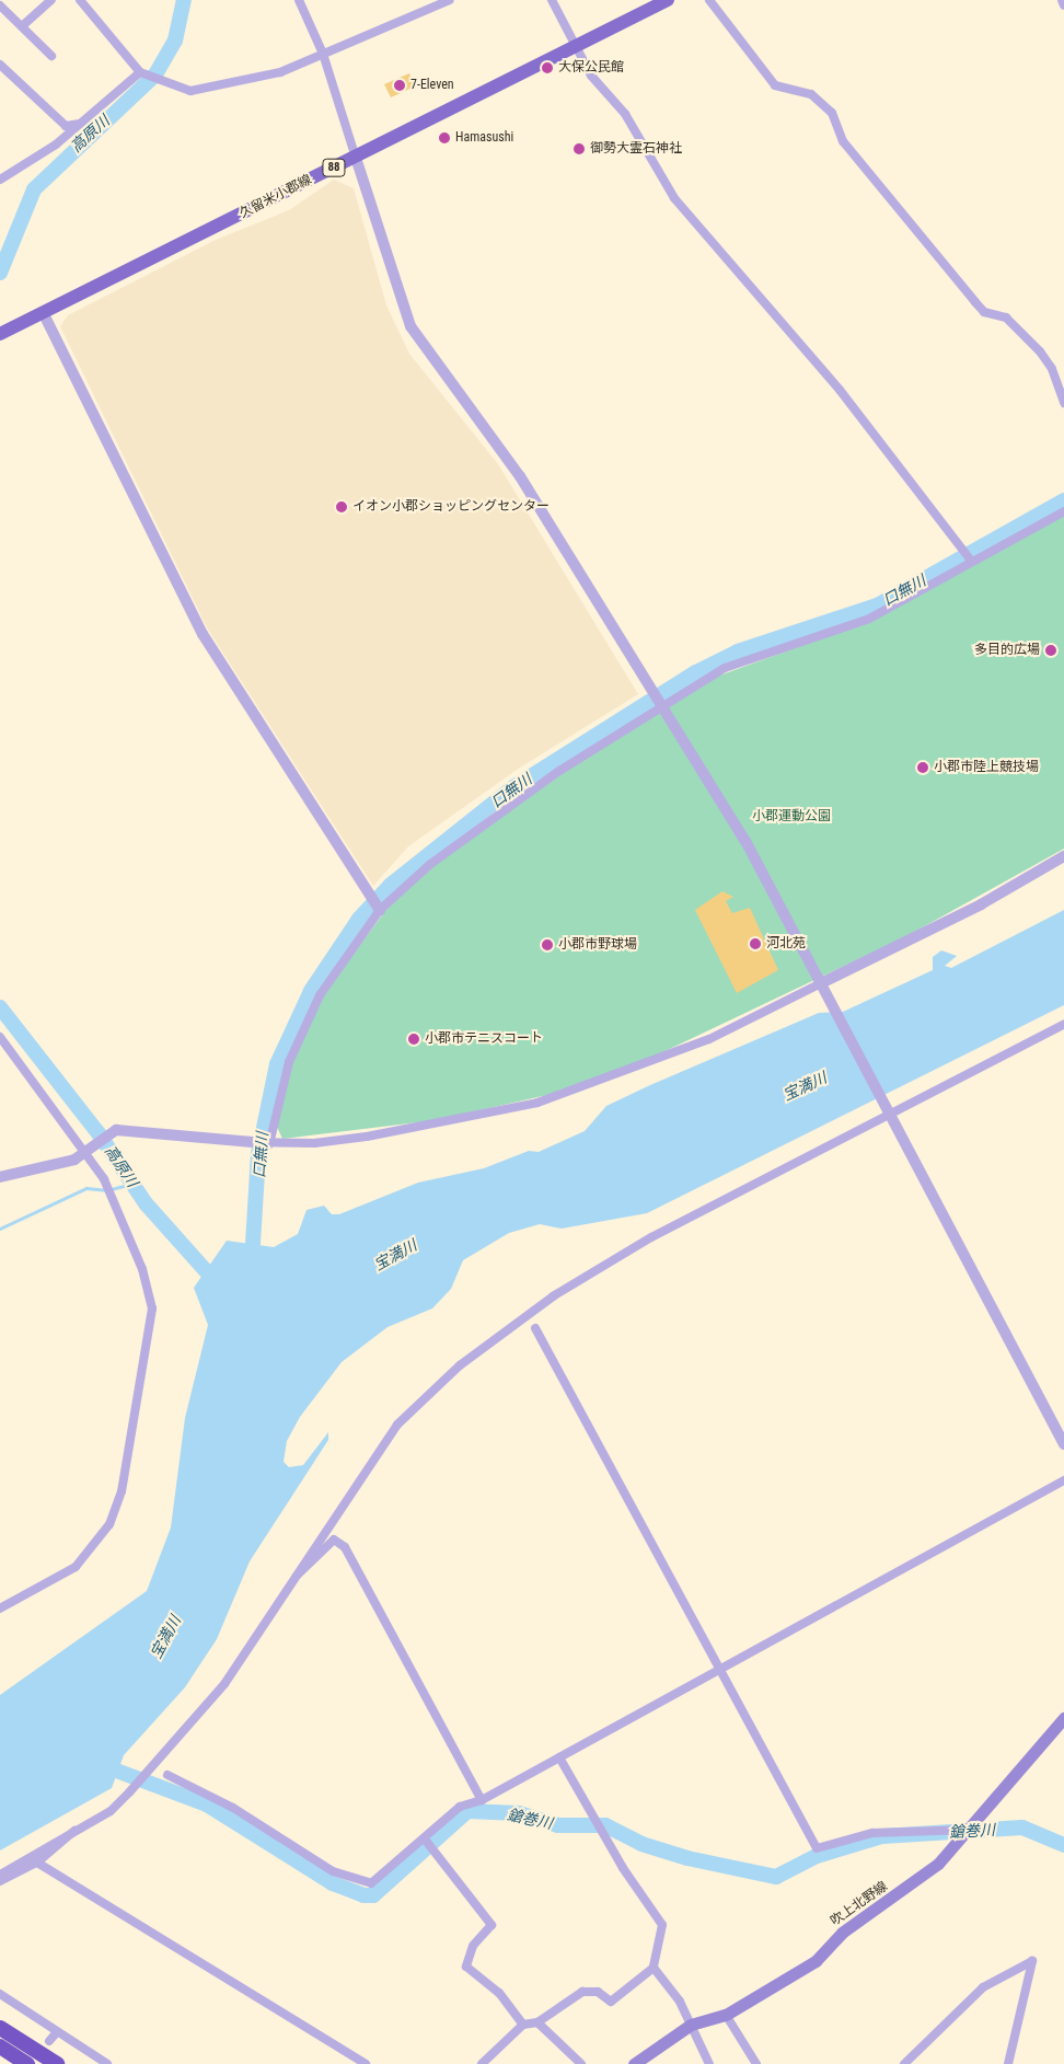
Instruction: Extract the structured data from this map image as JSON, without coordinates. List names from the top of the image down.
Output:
{
  "streets": {
    "main road": ["88", "久留米小郡線", "吹上北野線"]
  },
  "water": [
    "高原川",
    "口無川",
    "宝満川",
    "鎗巻川"
  ],
  "parks": ["小郡運動公園"],
  "places": [
    "大保公民館",
    "7-Eleven",
    "Hamasushi",
    "御勢大霊石神社",
    "イオン小郡ショッピングセンター",
    "多目的広場",
    "小郡市陸上競技場",
    "河北苑",
    "小郡市野球場",
    "小郡市テニスコート"
  ]
}
